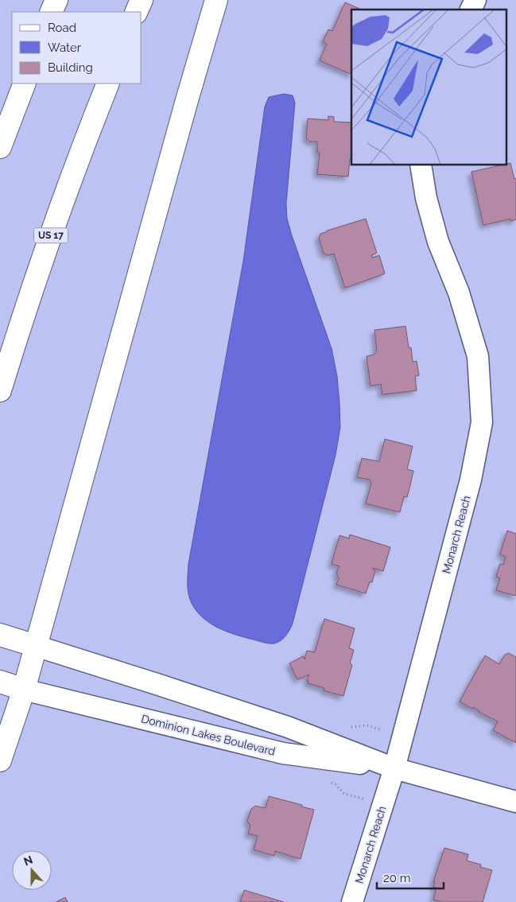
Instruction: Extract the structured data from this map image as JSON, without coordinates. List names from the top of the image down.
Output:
{
  "streets": {
    "main road": ["US 17"],
    "street": ["Monarch Reach", "Dominion Lakes Boulevard"]
  },
  "crossings": [
    ["Monarch Reach", "Dominion Lakes Boulevard"]
  ],
  "legend": ["Road", "Water", "Building"],
  "scale_bar": "20 m",
  "north": "top"
}
